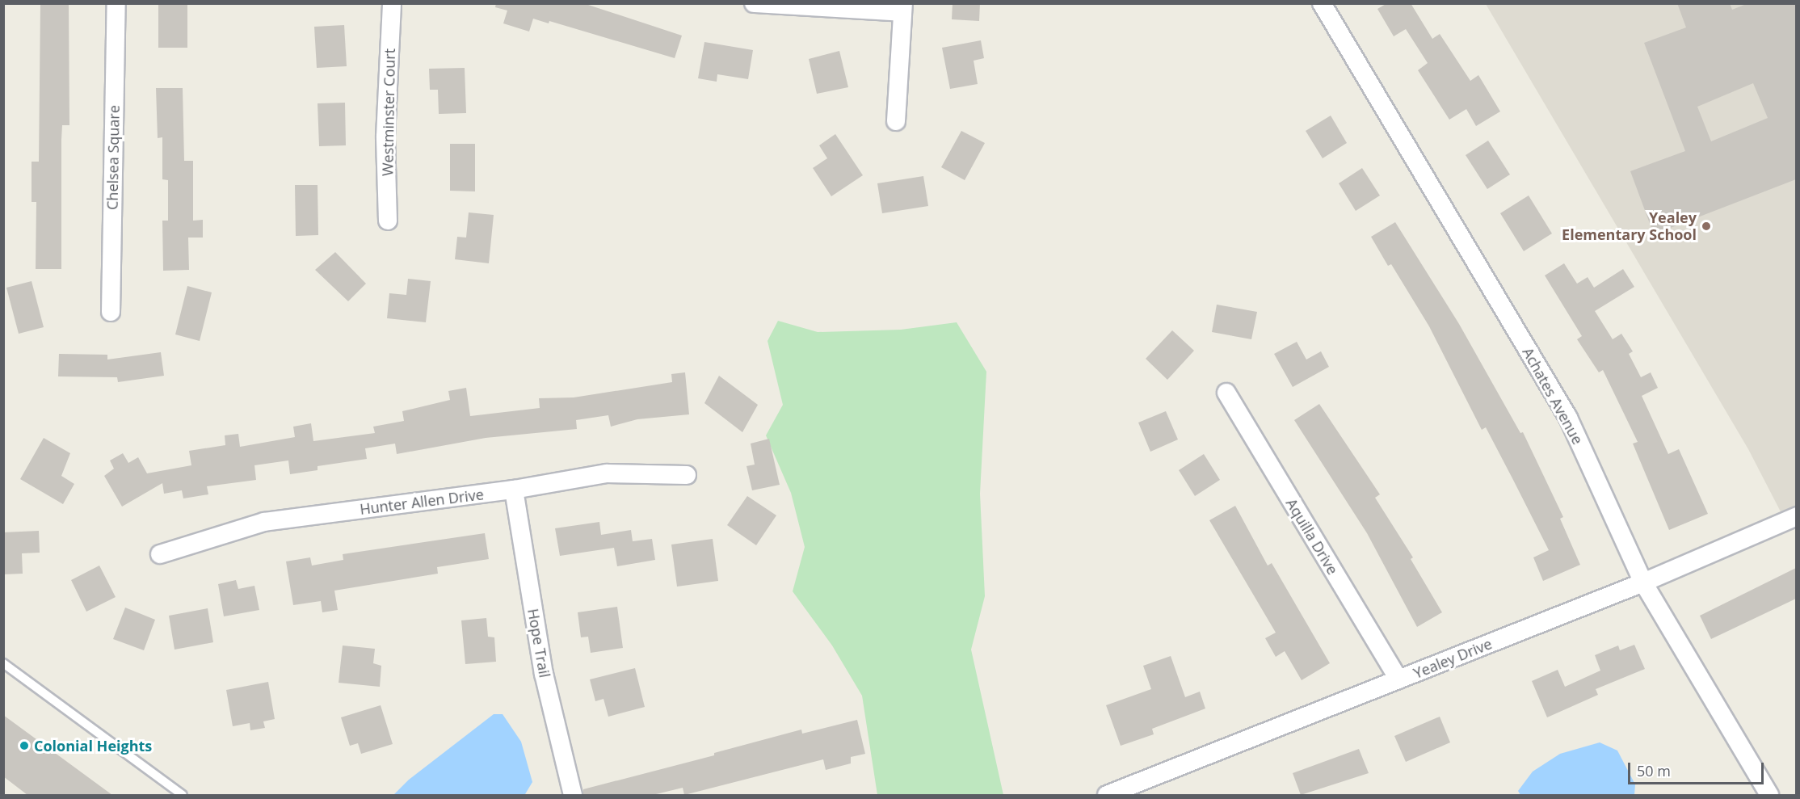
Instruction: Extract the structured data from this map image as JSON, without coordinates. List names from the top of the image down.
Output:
{
  "streets": {
    "street": [
      "Westminster Court",
      "Chelsea Square",
      "Achates Avenue",
      "Hunter Allen Drive",
      "Aquilla Drive",
      "Hope Trail",
      "Yealey Drive"
    ]
  },
  "crossings": [
    ["Achates Avenue", "Yealey Drive"],
    ["Hunter Allen Drive", "Hope Trail"],
    ["Aquilla Drive", "Yealey Drive"]
  ],
  "places": ["Yealey Elementary School", "Colonial Heights"],
  "scale_bar": "50 m"
}
